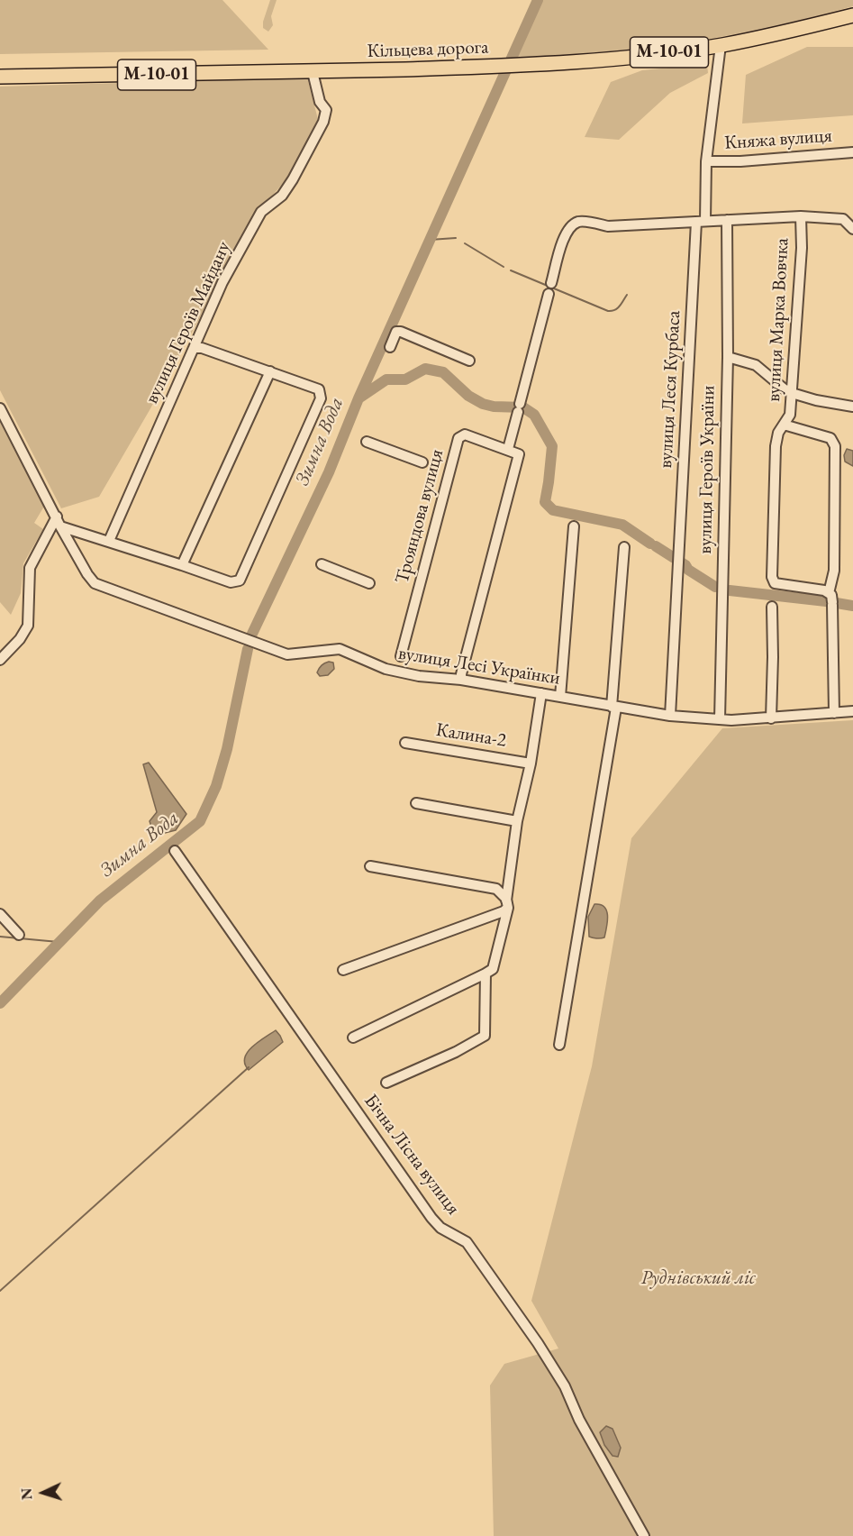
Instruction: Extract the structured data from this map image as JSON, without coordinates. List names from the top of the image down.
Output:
{
  "streets": {
    "highway": ["Кільцева дорога", "М-10-01"],
    "street": [
      "Княжа вулиця",
      "вулиця Марка Вовчка",
      "вулиця Героїв Майдану",
      "вулиця Леся Курбаса",
      "вулиця Героїв України",
      "Трояндова вулиця",
      "вулиця Лесі Українки",
      "Калина-2",
      "Бічна Лісна вулиця"
    ]
  },
  "crossings": [
    ["Кільцева дорога", "вулиця Героїв Майдану"],
    ["Кільцева дорога", "вулиця Леся Курбаса"],
    ["Княжа вулиця", "вулиця Леся Курбаса"],
    ["вулиця Леся Курбаса", "вулиця Лесі Українки"],
    ["вулиця Героїв України", "вулиця Лесі Українки"]
  ],
  "water": ["Зимна Вода"],
  "parks": ["Руднівський ліс"],
  "north": "left"
}
